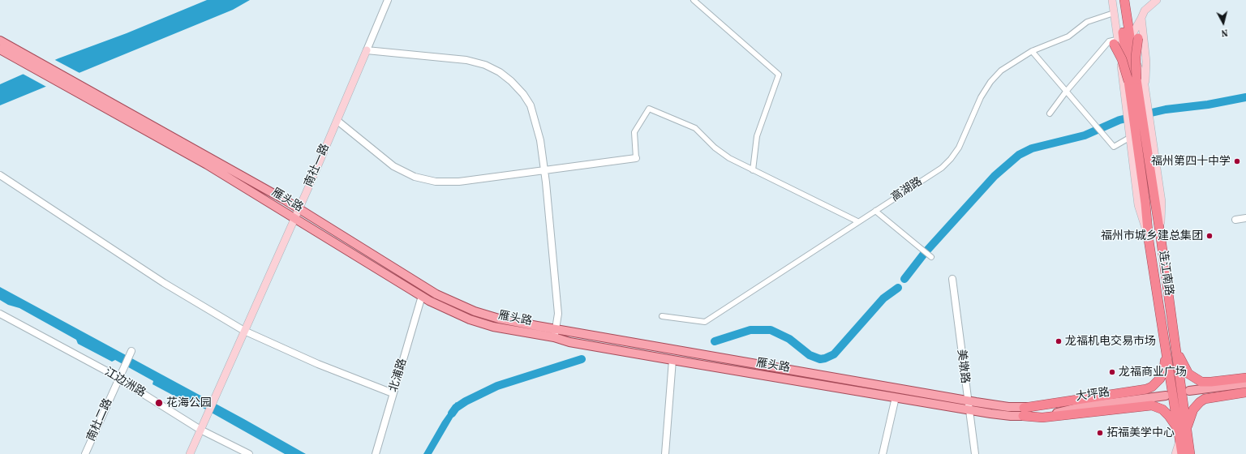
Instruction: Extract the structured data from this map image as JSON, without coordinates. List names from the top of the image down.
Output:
{
  "streets": {
    "highway": ["连江南路"],
    "main road": ["南社一路", "雁头路", "大坪路"],
    "street": [
      "高湖路",
      "美墩路",
      "北浦路",
      "江边洲路",
      "南杜二路"
    ]
  },
  "crossings": [
    ["南社一路", "雁头路"],
    ["南社一路", "江边洲路"],
    ["高湖路", "连江南路"],
    ["雁头路", "美墩路"],
    ["雁头路", "北浦路"],
    ["雁头路", "大坪路"],
    ["江边洲路", "南杜二路"]
  ],
  "places": [
    "福州第四十中学",
    "福州市城乡建总集团",
    "龙福机电交易市场",
    "龙福商业广场",
    "花海公园",
    "拓福美学中心"
  ],
  "north": "bottom"
}
